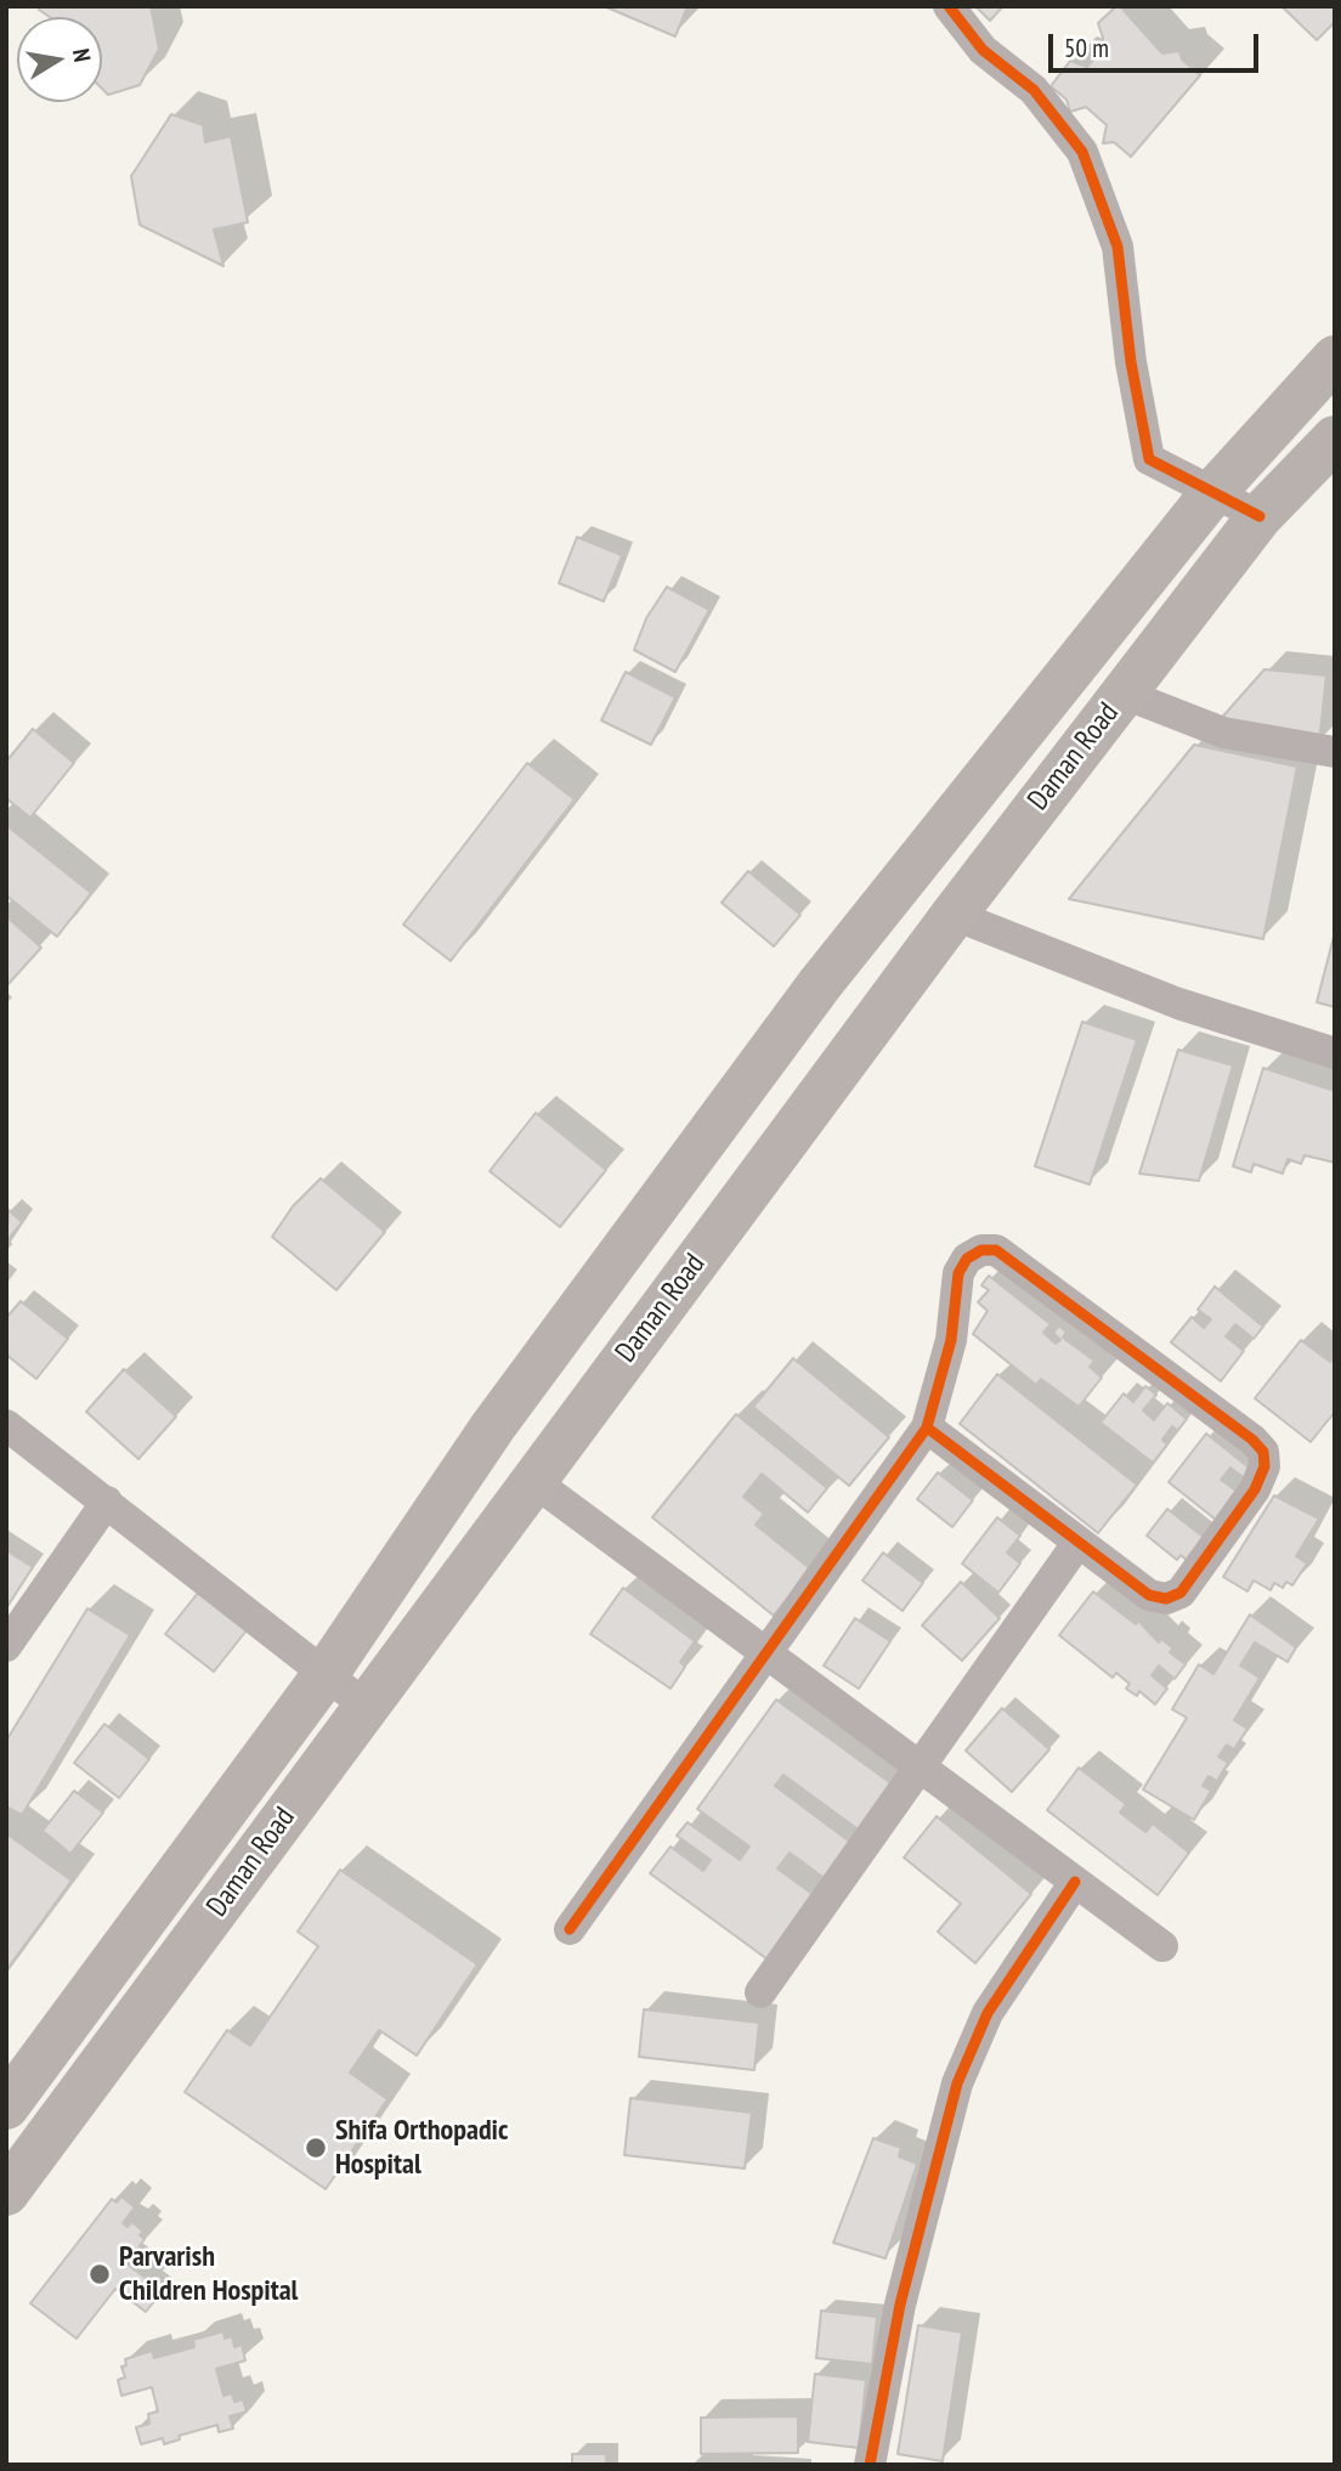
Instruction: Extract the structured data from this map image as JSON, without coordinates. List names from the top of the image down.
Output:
{
  "streets": {
    "main road": ["Daman Road"]
  },
  "places": ["Shifa Orthopadic Hospital", "Parvarish Children Hospital"],
  "scale_bar": "50 m",
  "north": "right"
}
